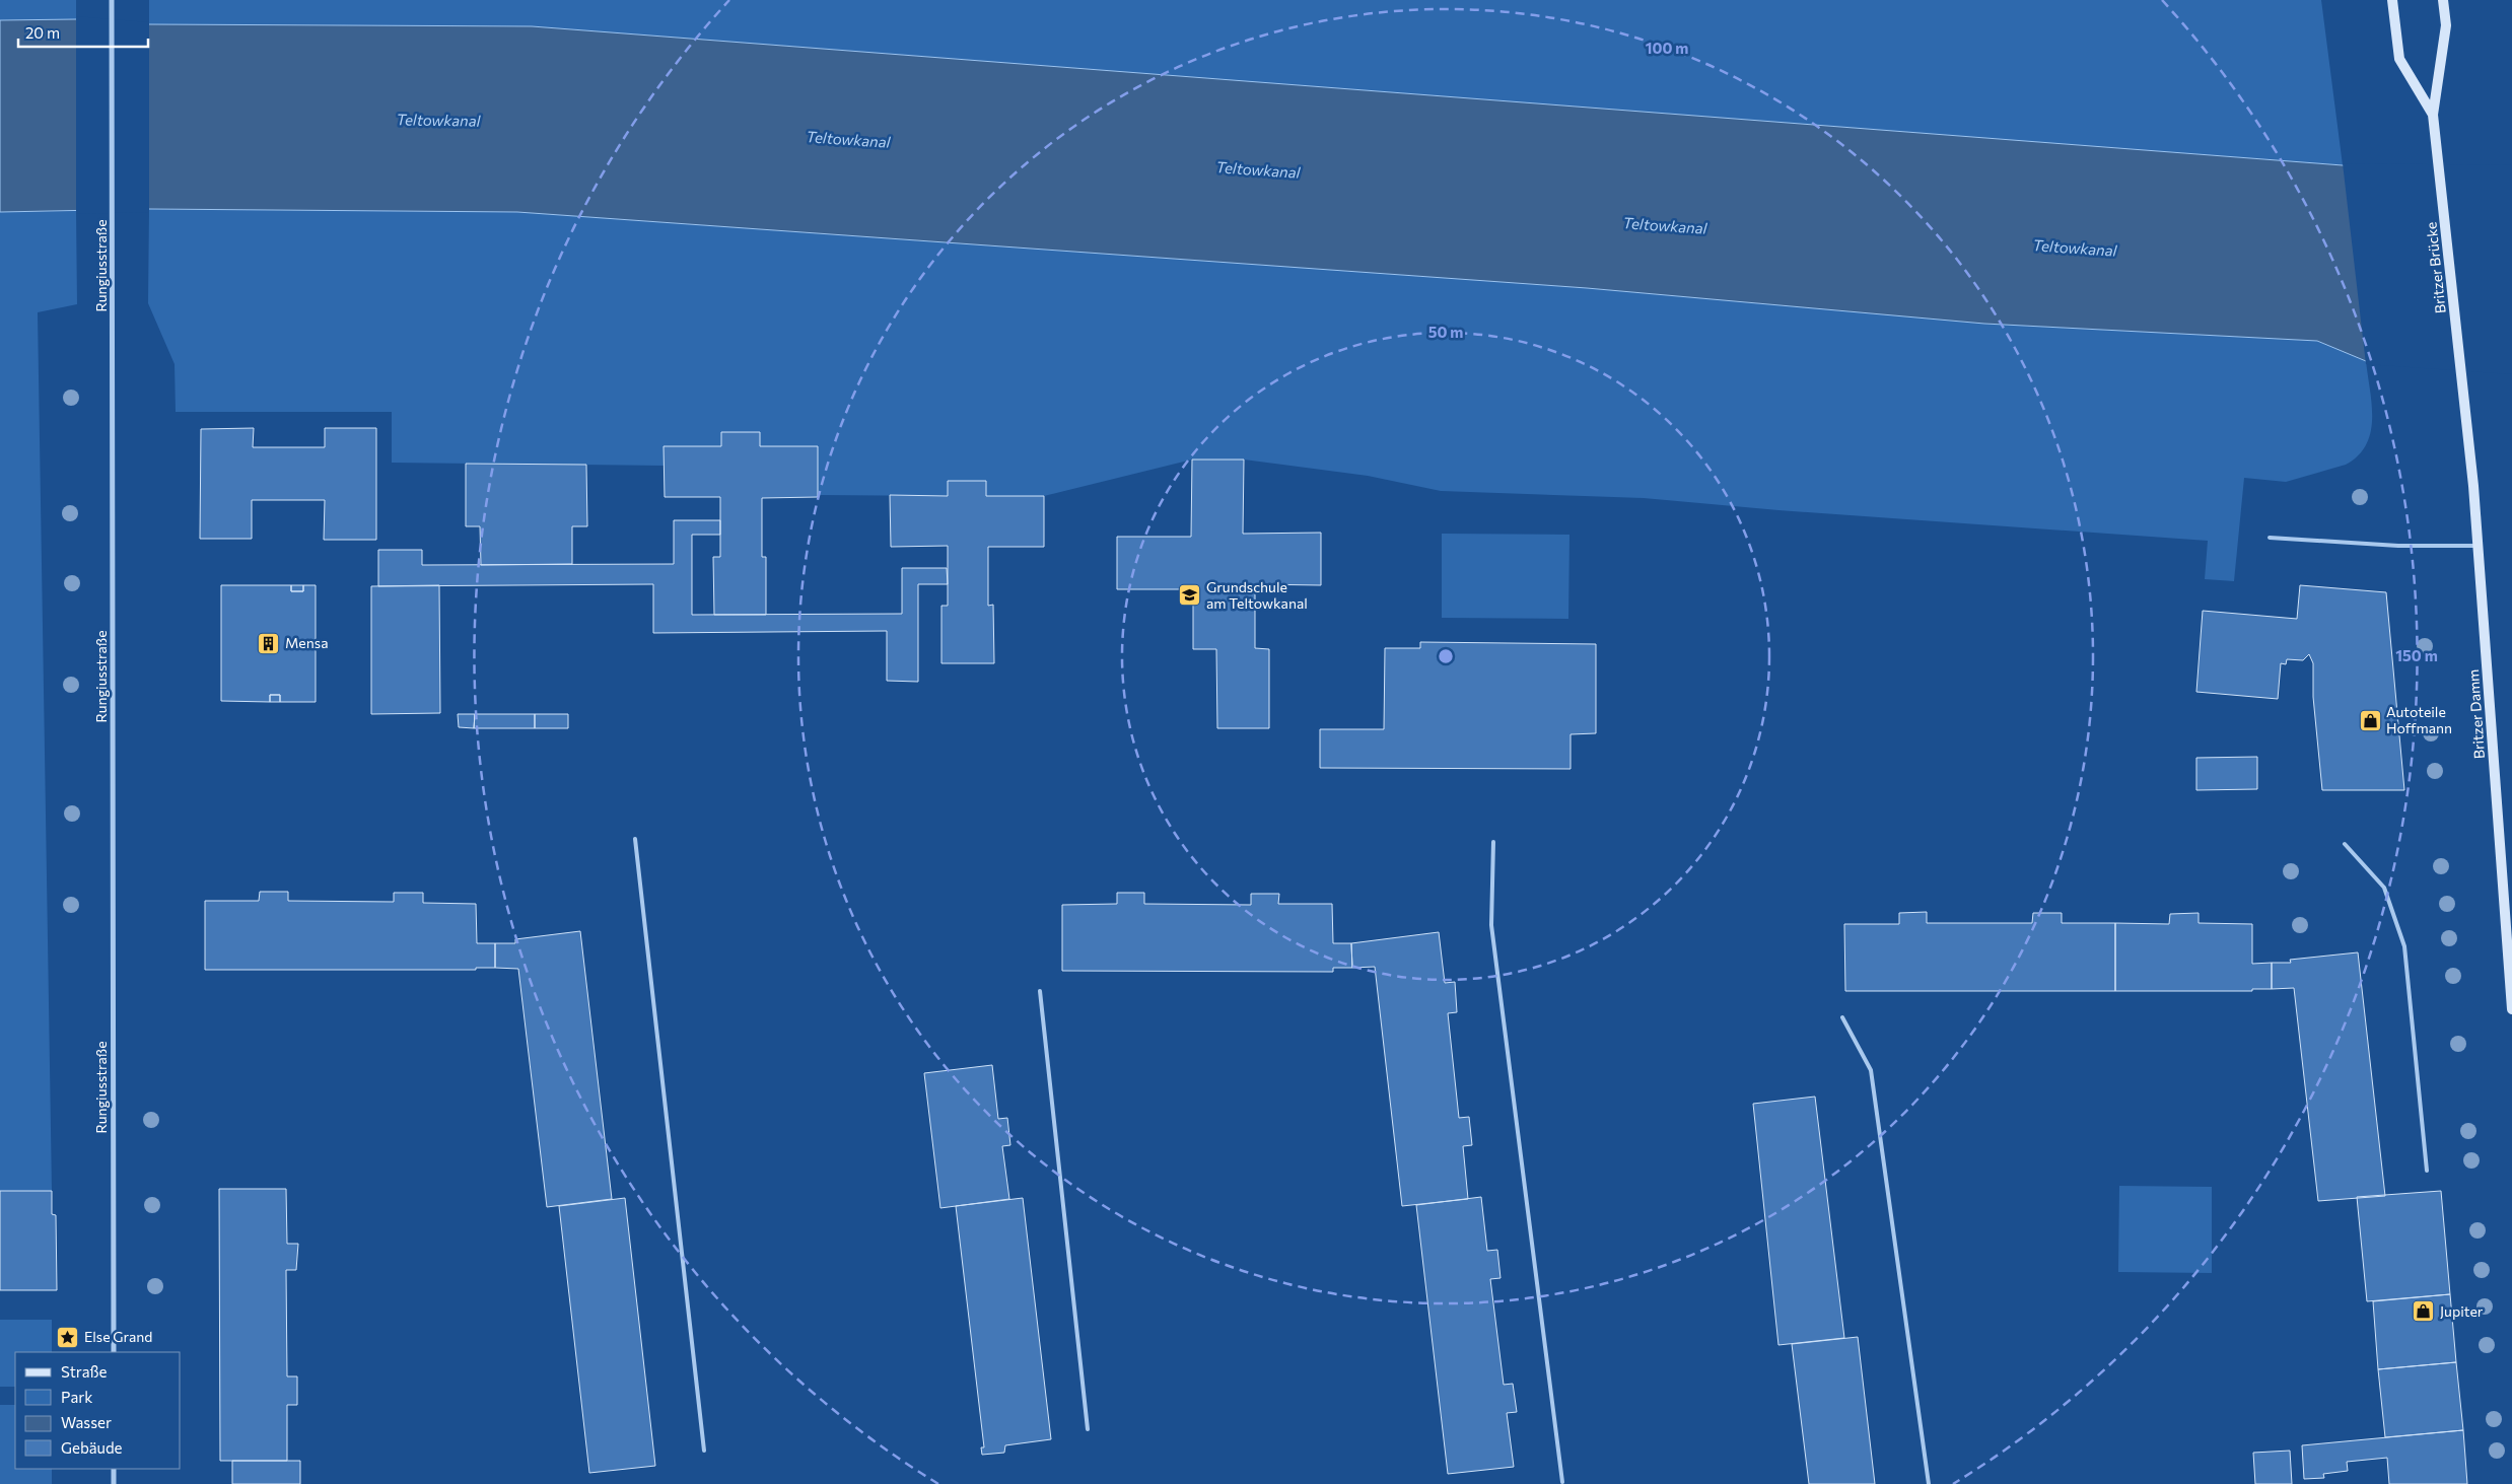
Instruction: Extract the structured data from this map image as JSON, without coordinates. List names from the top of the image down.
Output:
{
  "streets": {
    "main road": ["Britzer Brücke", "Britzer Damm"],
    "street": ["Rungiusstraße"]
  },
  "crossings": [
    ["Britzer Brücke", "Britzer Damm"]
  ],
  "water": ["Teltowkanal"],
  "places": {
    "school or university": ["Grundschule am Teltowkanal"],
    "building": ["Mensa"],
    "shop": ["Autoteile Hoffmann", "Jupiter"],
    "place": ["Else Grand"]
  },
  "legend": [
    "Straße",
    "Park",
    "Wasser",
    "Gebäude"
  ],
  "scale_bar": "20 m",
  "rings": ["100 m", "50 m", "150 m"]
}
